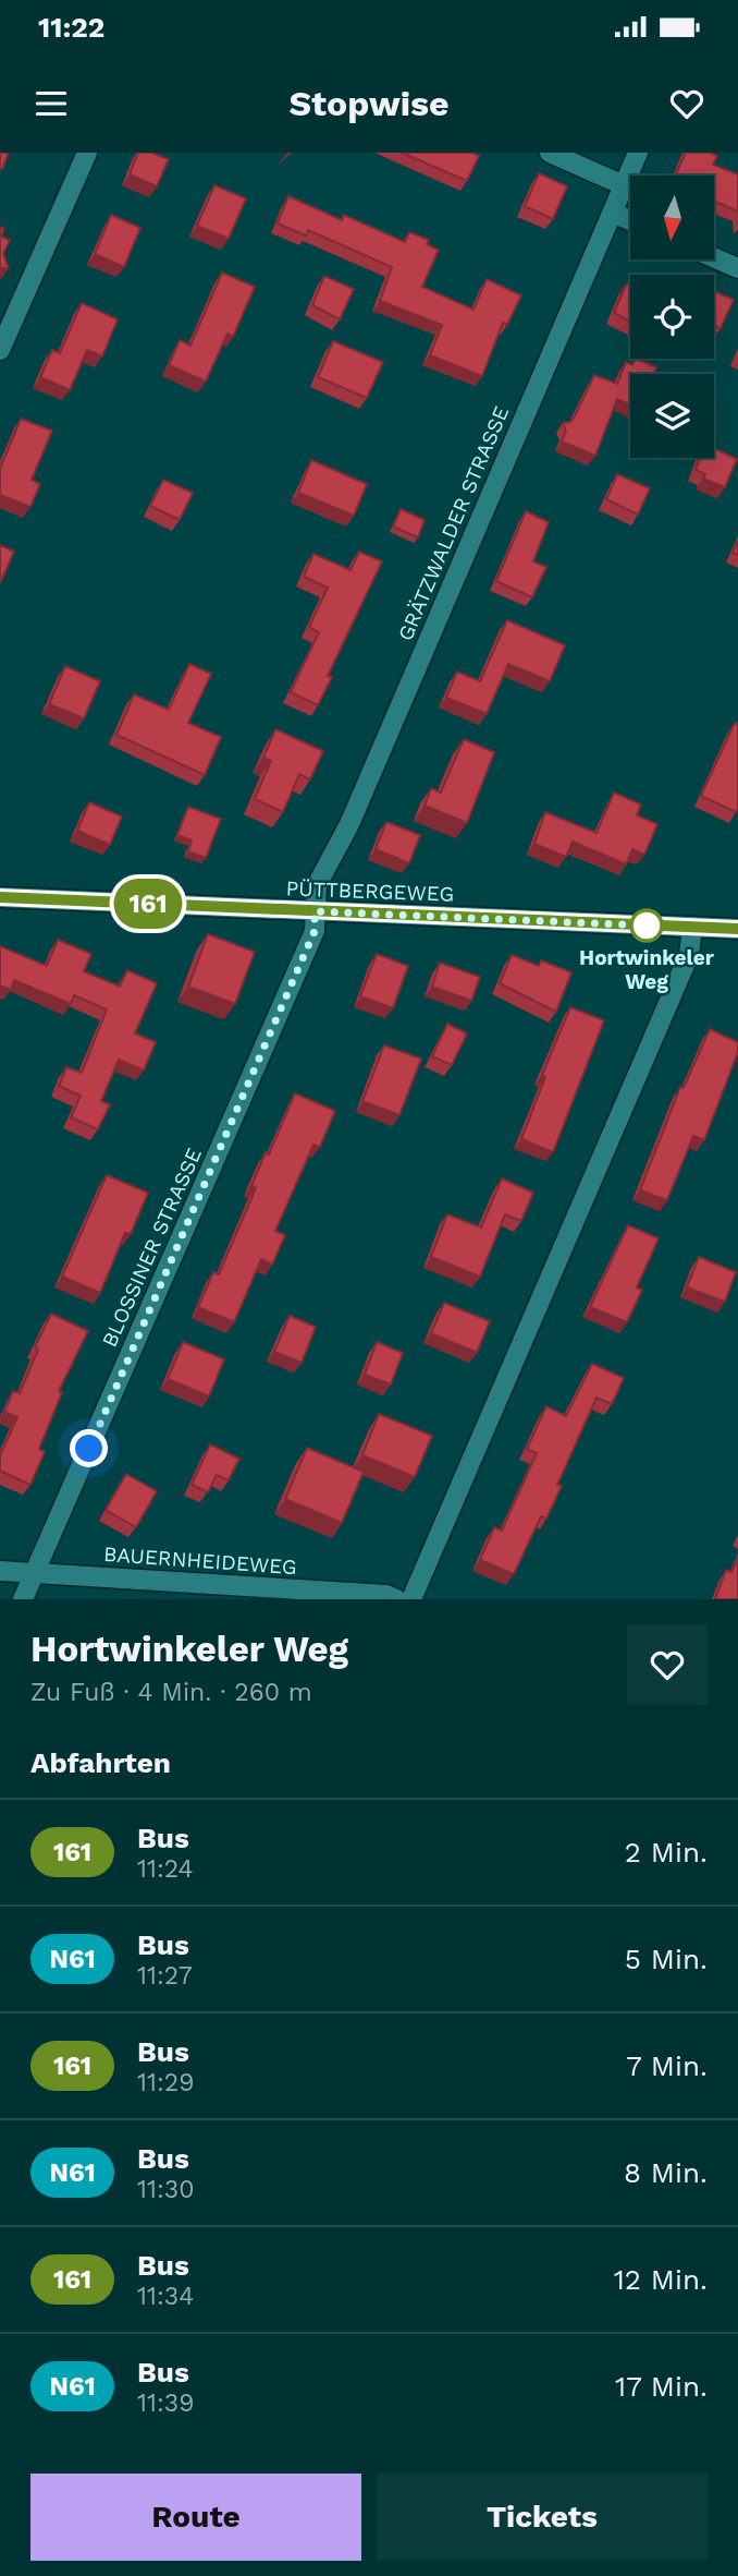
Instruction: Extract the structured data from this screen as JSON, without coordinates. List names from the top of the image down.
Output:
{
  "streets": {
    "street": [
      "GRÄTZWALDER STRASSE",
      "PÜTTBERGEWEG",
      "BLOSSINER STRASSE",
      "BAUERNHEIDEWEG"
    ]
  },
  "crossings": [
    ["GRÄTZWALDER STRASSE", "PÜTTBERGEWEG"],
    ["GRÄTZWALDER STRASSE", "BLOSSINER STRASSE"],
    ["PÜTTBERGEWEG", "BLOSSINER STRASSE"],
    ["BLOSSINER STRASSE", "BAUERNHEIDEWEG"]
  ],
  "places": ["Hortwinkeler Weg"],
  "lines": ["bus line 161"],
  "north": "bottom",
  "page": {
    "status": "11:22",
    "header": "Stopwise",
    "on_map": "161",
    "heading": [
      ["Hortwinkeler Weg", "Zu Fuß · 4 Min. · 260 m"],
      "Abfahrten"
    ],
    "list": [
      {
        "mark": "161",
        "name": "Bus",
        "note": "11:24",
        "value": "2 Min."
      },
      {
        "mark": "N61",
        "name": "Bus",
        "note": "11:27",
        "value": "5 Min."
      },
      {
        "mark": "161",
        "name": "Bus",
        "note": "11:29",
        "value": "7 Min."
      },
      {
        "mark": "N61",
        "name": "Bus",
        "note": "11:30",
        "value": "8 Min."
      },
      {
        "mark": "161",
        "name": "Bus",
        "note": "11:34",
        "value": "12 Min."
      },
      {
        "mark": "N61",
        "name": "Bus",
        "note": "11:39",
        "value": "17 Min."
      }
    ],
    "buttons": ["Route", "Tickets"]
  }
}
